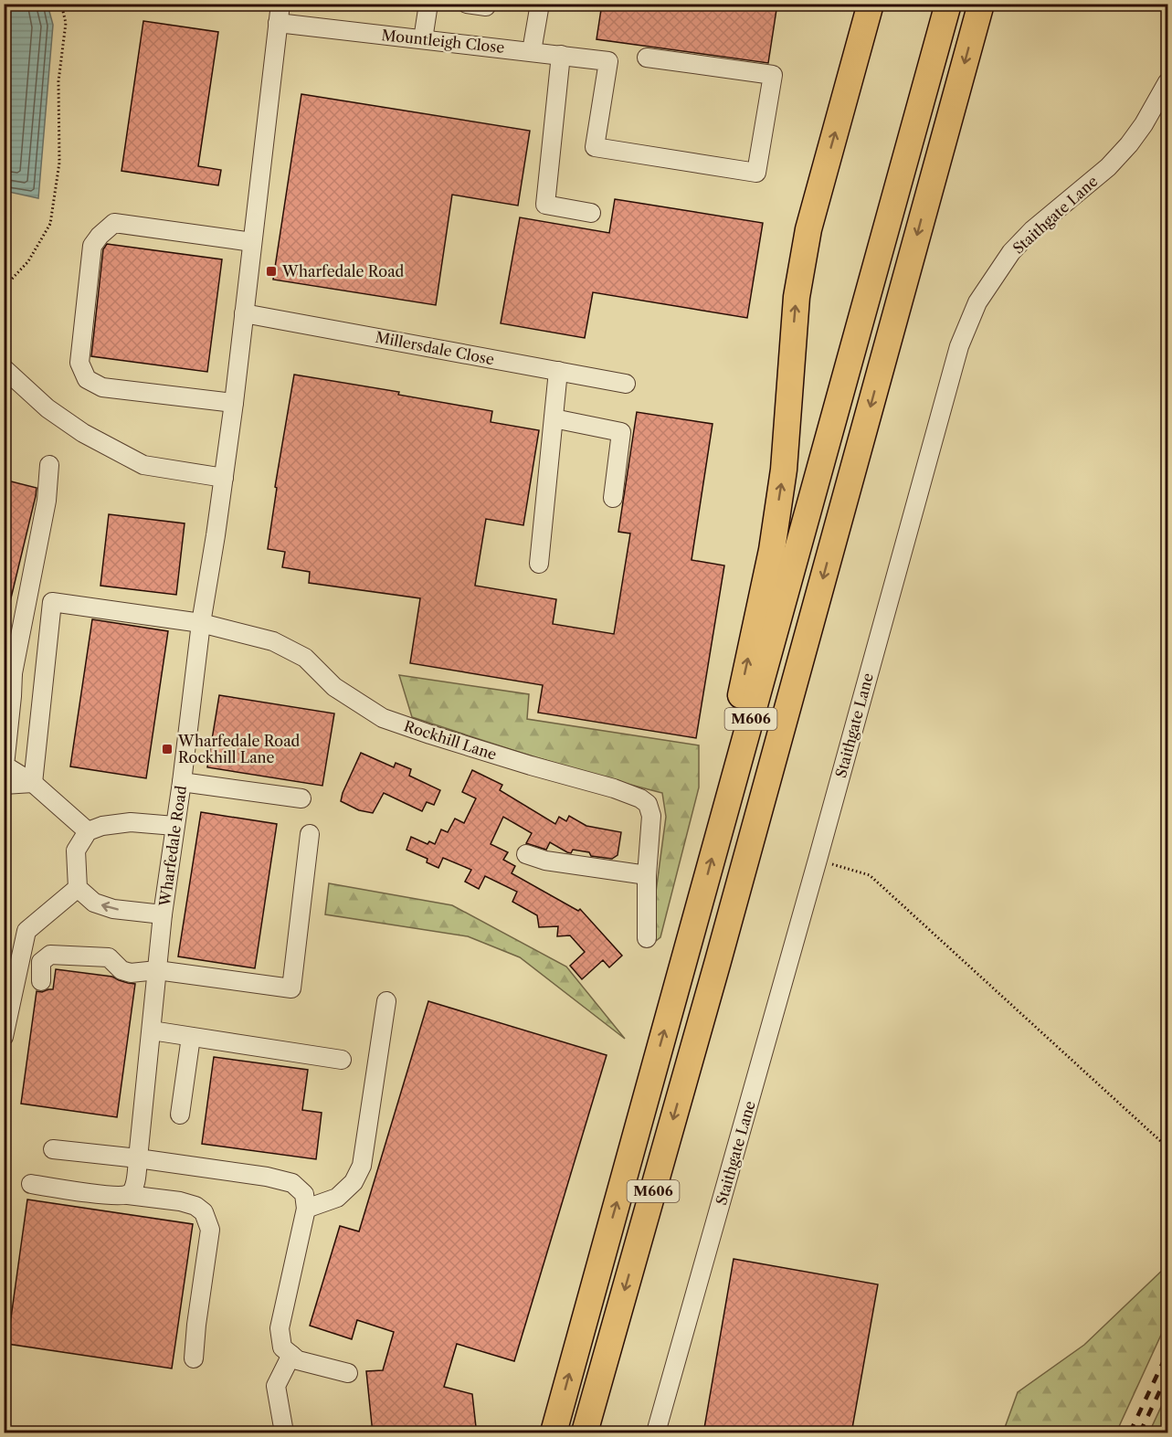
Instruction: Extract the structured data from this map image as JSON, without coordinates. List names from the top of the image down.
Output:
{
  "streets": {
    "highway": ["M606"],
    "street": [
      "Mountleigh Close",
      "Staithgate Lane",
      "Millersdale Close",
      "Rockhill Lane",
      "Wharfedale Road"
    ]
  },
  "crossings": [
    ["Mountleigh Close", "Wharfedale Road"],
    ["Millersdale Close", "Wharfedale Road"],
    ["Rockhill Lane", "Wharfedale Road"]
  ],
  "places": {
    "transit": ["Wharfedale Road", "Wharfedale Road Rockhill Lane"]
  }
}
